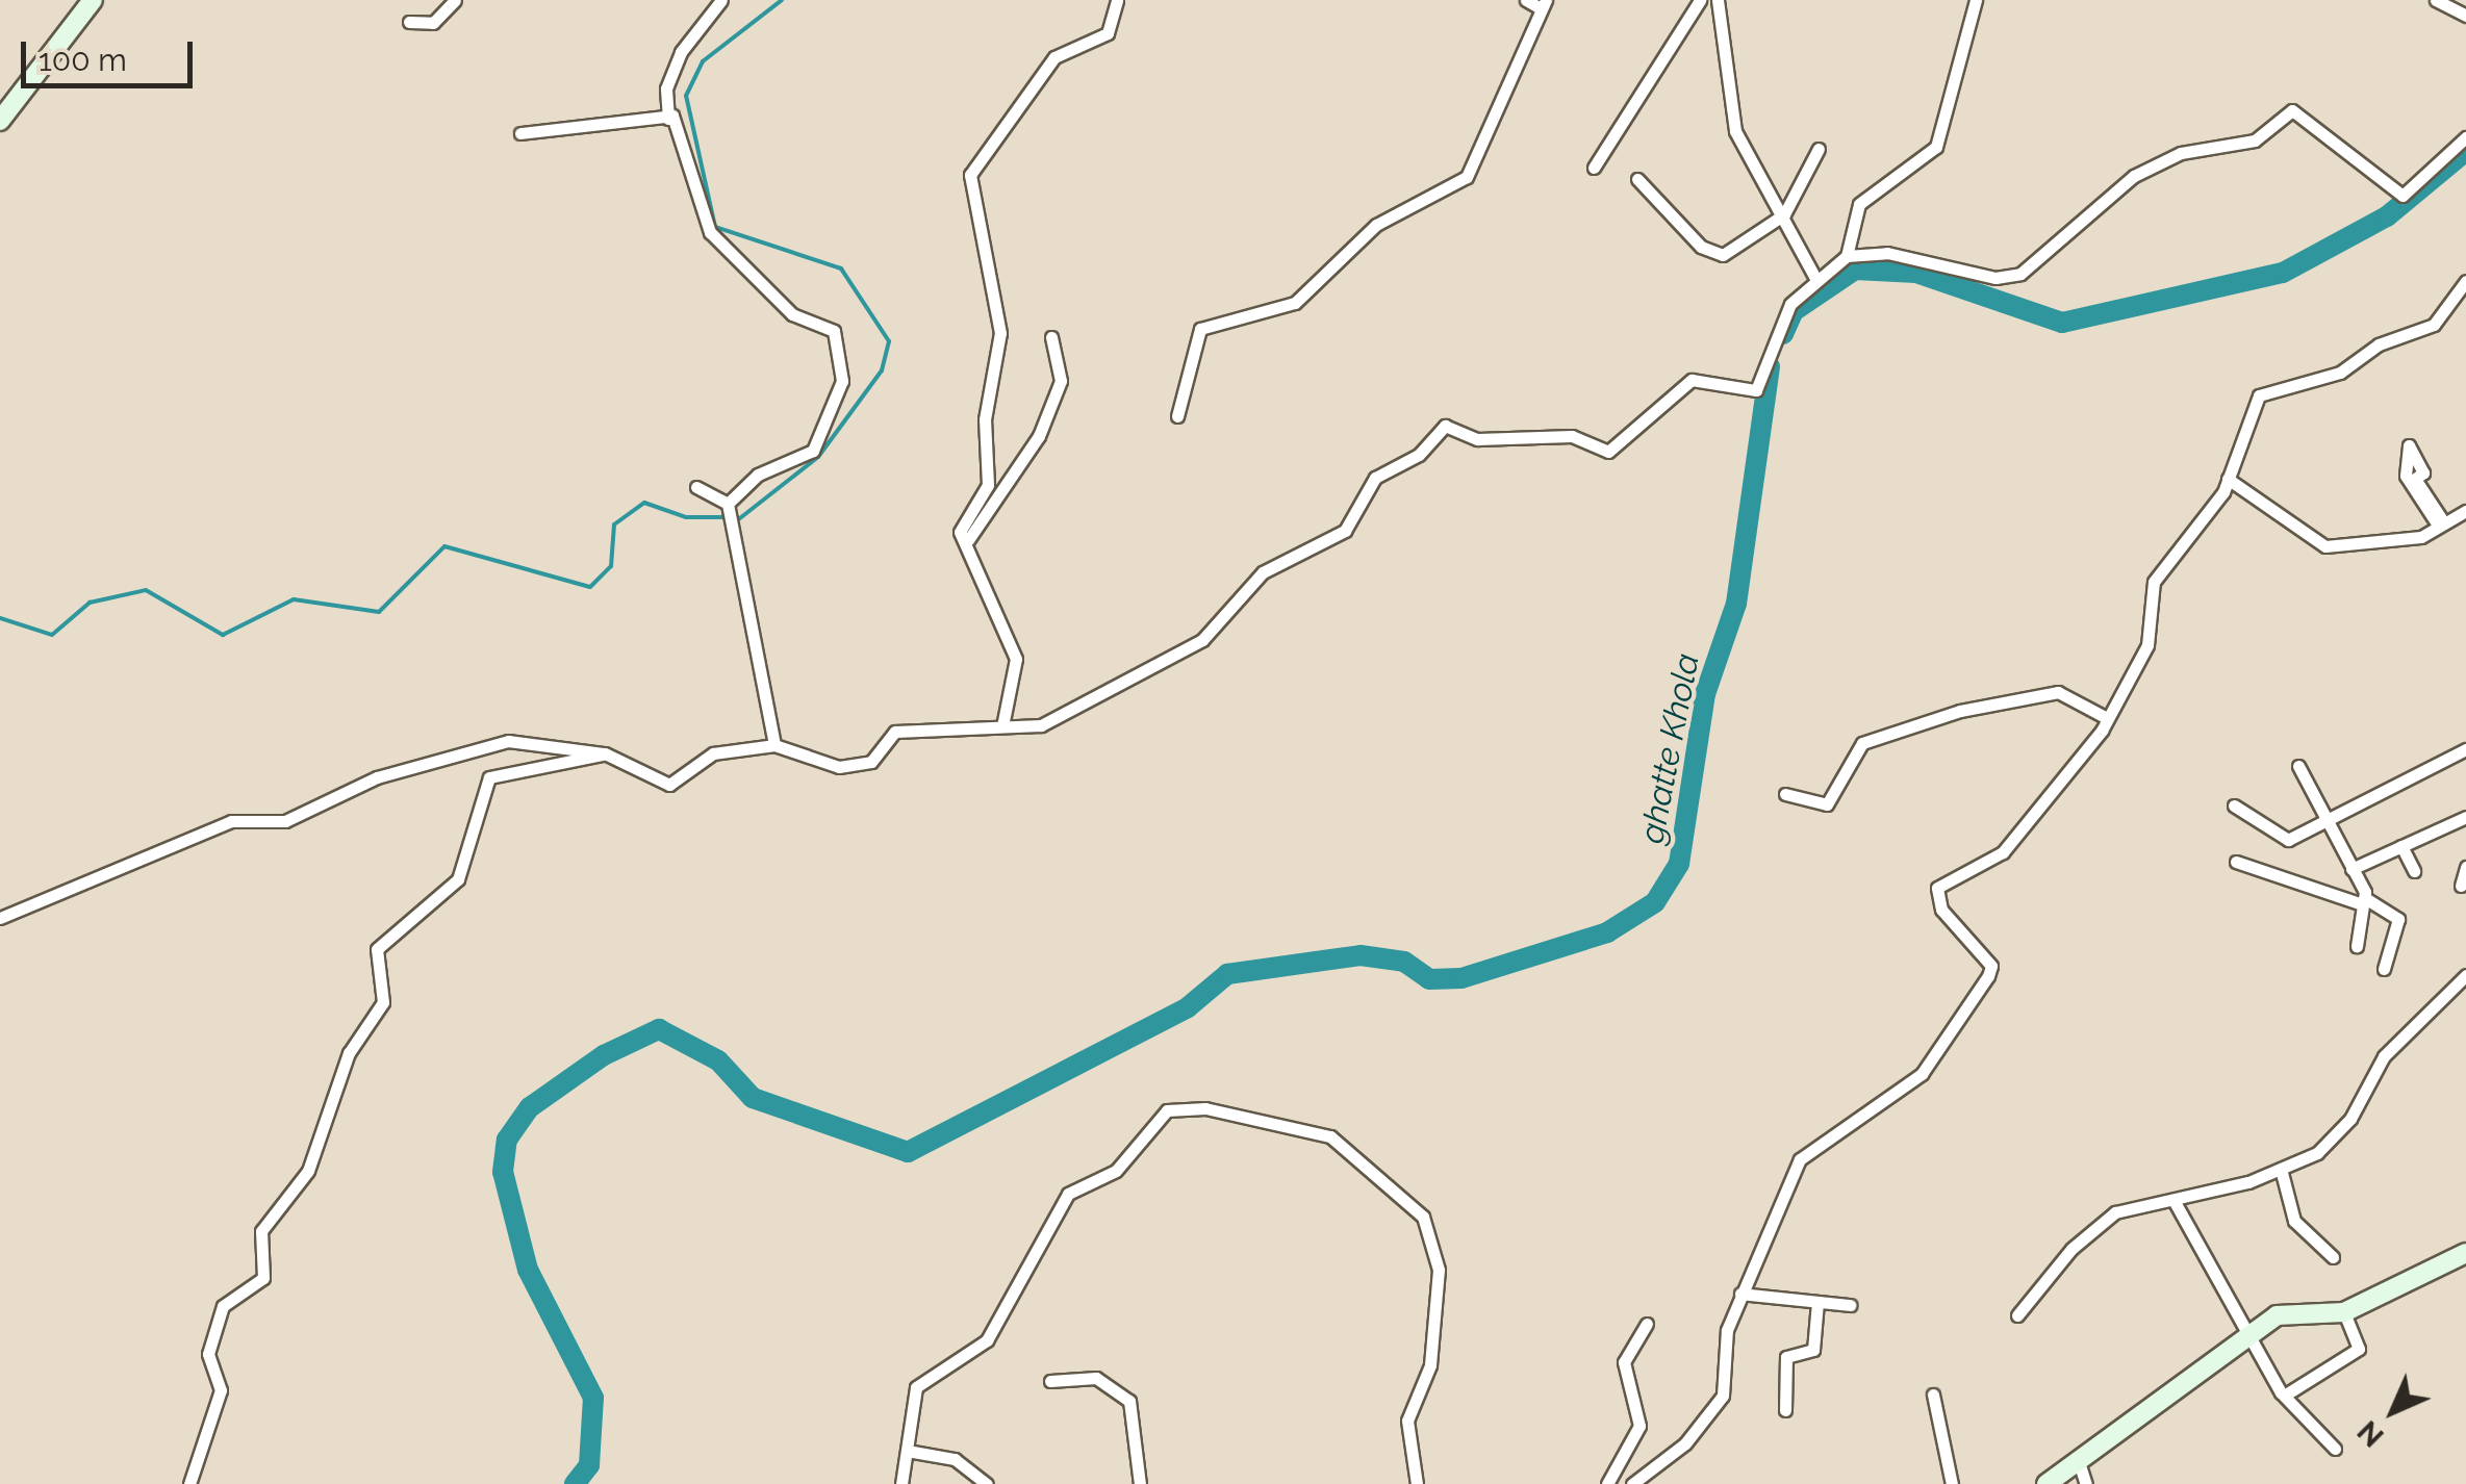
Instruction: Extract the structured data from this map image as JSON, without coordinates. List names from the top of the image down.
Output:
{
  "water": ["ghatte Khola"],
  "scale_bar": "100 m",
  "north": "bottom left"
}
